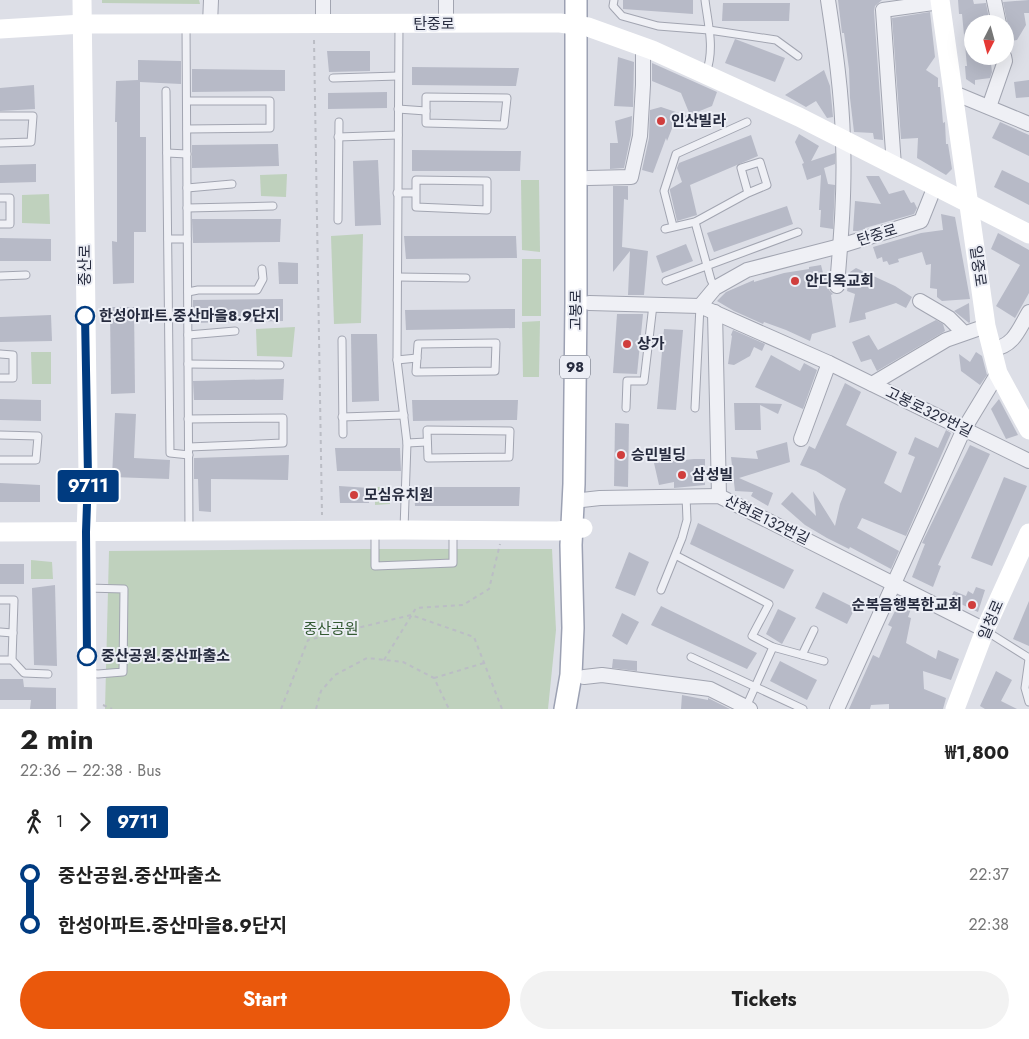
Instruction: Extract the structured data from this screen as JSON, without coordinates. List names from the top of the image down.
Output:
{
  "streets": {
    "main road": [
      "탄중로",
      "중산로",
      "일중로",
      "고봉로",
      "98",
      "일청로"
    ],
    "street": ["고봉로329번길", "산현로132번길"]
  },
  "crossings": [
    ["탄중로", "중산로"],
    ["탄중로", "일중로"],
    ["탄중로", "고봉로"],
    ["고봉로", "고봉로329번길"],
    ["고봉로", "산현로132번길"],
    ["산현로132번길", "일청로"]
  ],
  "parks": ["중산공원"],
  "places": [
    "인산빌라",
    "안디옥교회",
    "한성아파트.중산마을8.9단지",
    "상가",
    "승민빌딩",
    "삼성빌",
    "모심유치원",
    "순복음행복한교회",
    "중산공원.중산파출소"
  ],
  "lines": ["bus line 9711"],
  "north": "bottom",
  "page": {
    "on_map": "9711",
    "heading": ["2 min", "22:36 – 22:38 · Bus", "₩1,800"],
    "legs": ["1", "9711"],
    "list": [
      {
        "name": "중산공원.중산파출소",
        "value": "22:37"
      },
      {
        "name": "한성아파트.중산마을8.9단지",
        "value": "22:38"
      }
    ],
    "buttons": ["Start", "Tickets"]
  }
}
